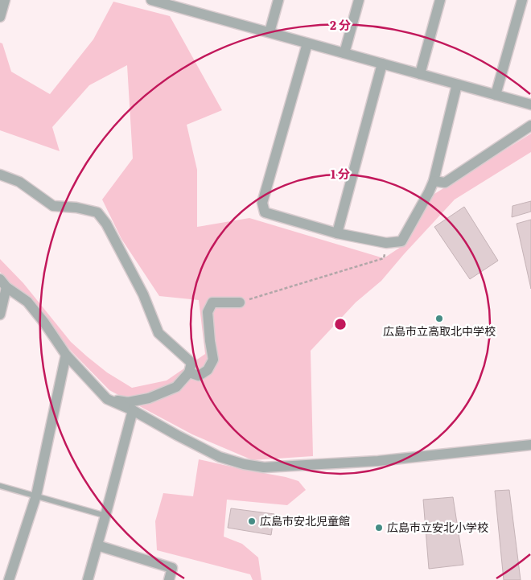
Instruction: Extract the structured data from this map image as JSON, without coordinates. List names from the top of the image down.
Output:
{
  "places": ["広島市立高取北中学校", "広島市安北児童館", "広島市立安北小学校"],
  "rings": ["2 分", "1 分"]
}
